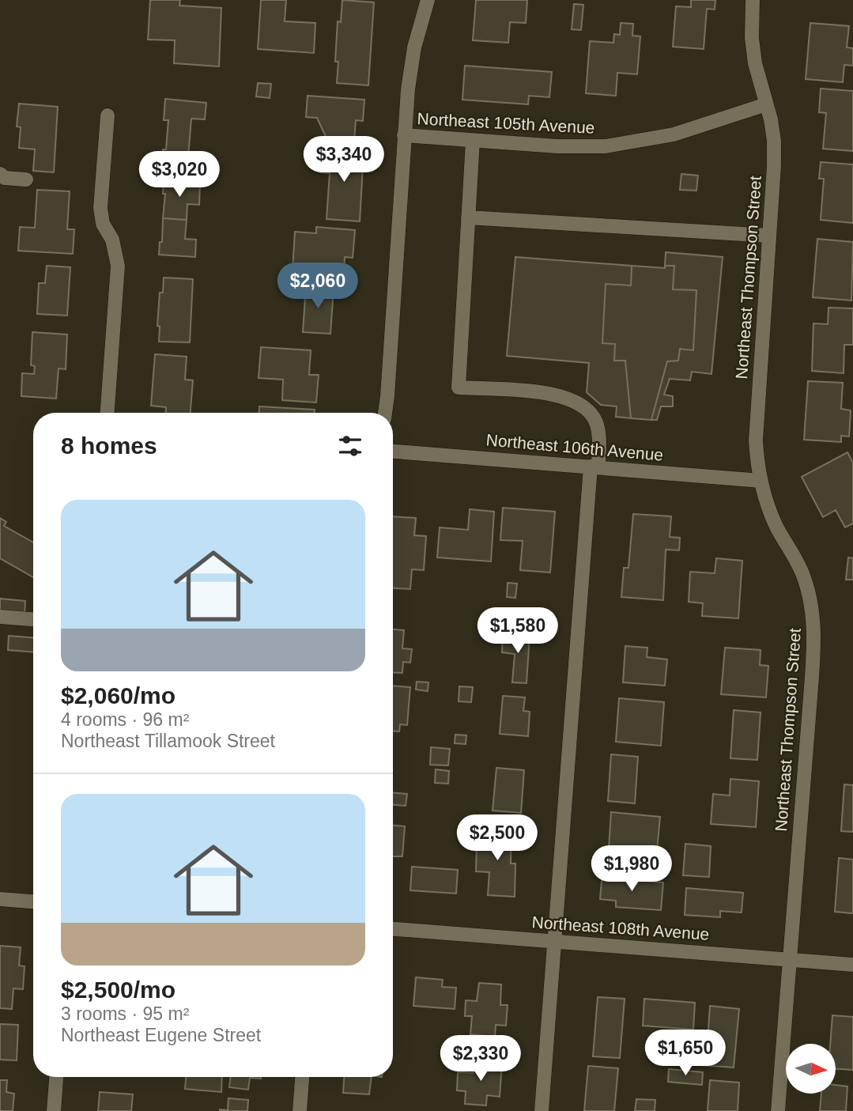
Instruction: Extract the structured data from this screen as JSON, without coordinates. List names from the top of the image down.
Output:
{
  "streets": {
    "street": [
      "Northeast 105th Avenue",
      "Northeast Thompson Street",
      "Northeast 106th Avenue",
      "Northeast 108th Avenue"
    ]
  },
  "crossings": [
    ["Northeast 105th Avenue", "Northeast Thompson Street"],
    ["Northeast Thompson Street", "Northeast 106th Avenue"],
    ["Northeast Thompson Street", "Northeast 108th Avenue"]
  ],
  "north": "right",
  "page": {
    "price": [
      "$3,340",
      "$3,020",
      "$2,060",
      "$1,580",
      "$2,500",
      "$1,980",
      "$1,650",
      "$2,330"
    ],
    "heading": "8 homes",
    "list": [
      {
        "name": "$2,060/mo",
        "note": "4 rooms · 96 m² · Northeast Tillamook Street"
      },
      {
        "name": "$2,500/mo",
        "note": "3 rooms · 95 m² · Northeast Eugene Street"
      }
    ]
  }
}
